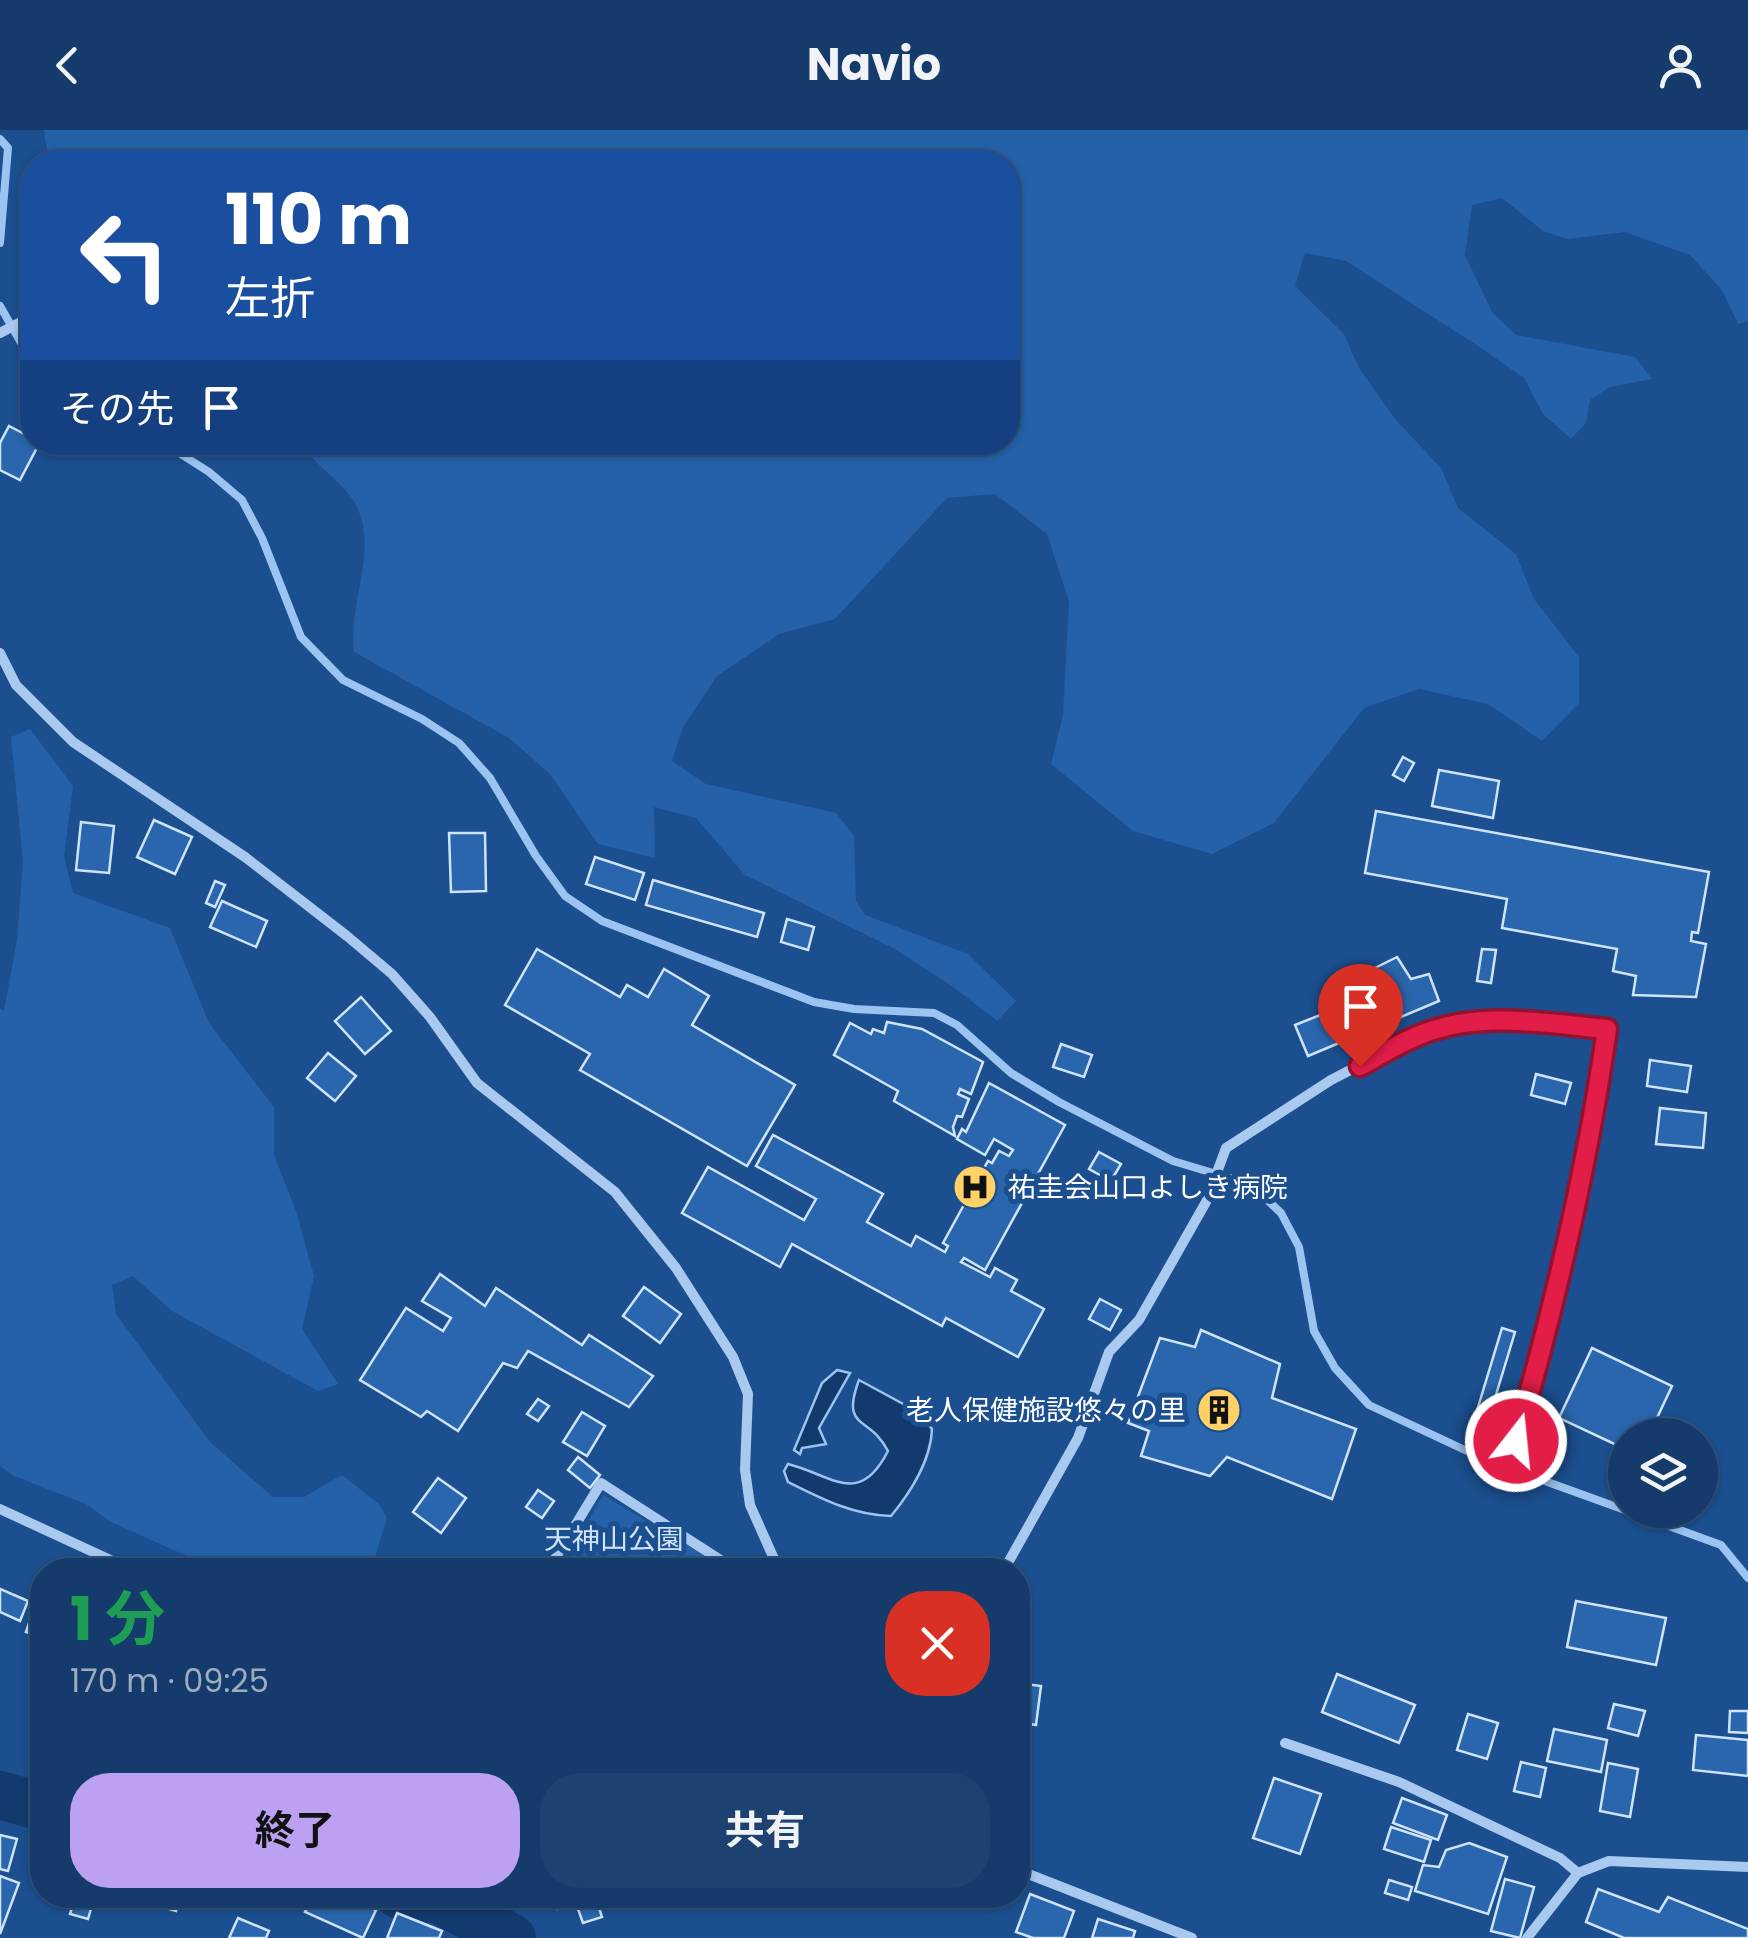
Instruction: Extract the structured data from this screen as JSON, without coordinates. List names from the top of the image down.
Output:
{
  "parks": ["天神山公園"],
  "places": {
    "hospital": ["祐圭会山口よしき病院"],
    "building": ["老人保健施設悠々の里"]
  },
  "page": {
    "header": "Navio",
    "turn": ["110 m", "左折"],
    "then": "その先",
    "heading": ["1 分", "170 m · 09:25"],
    "buttons": ["終了", "共有"]
  }
}
